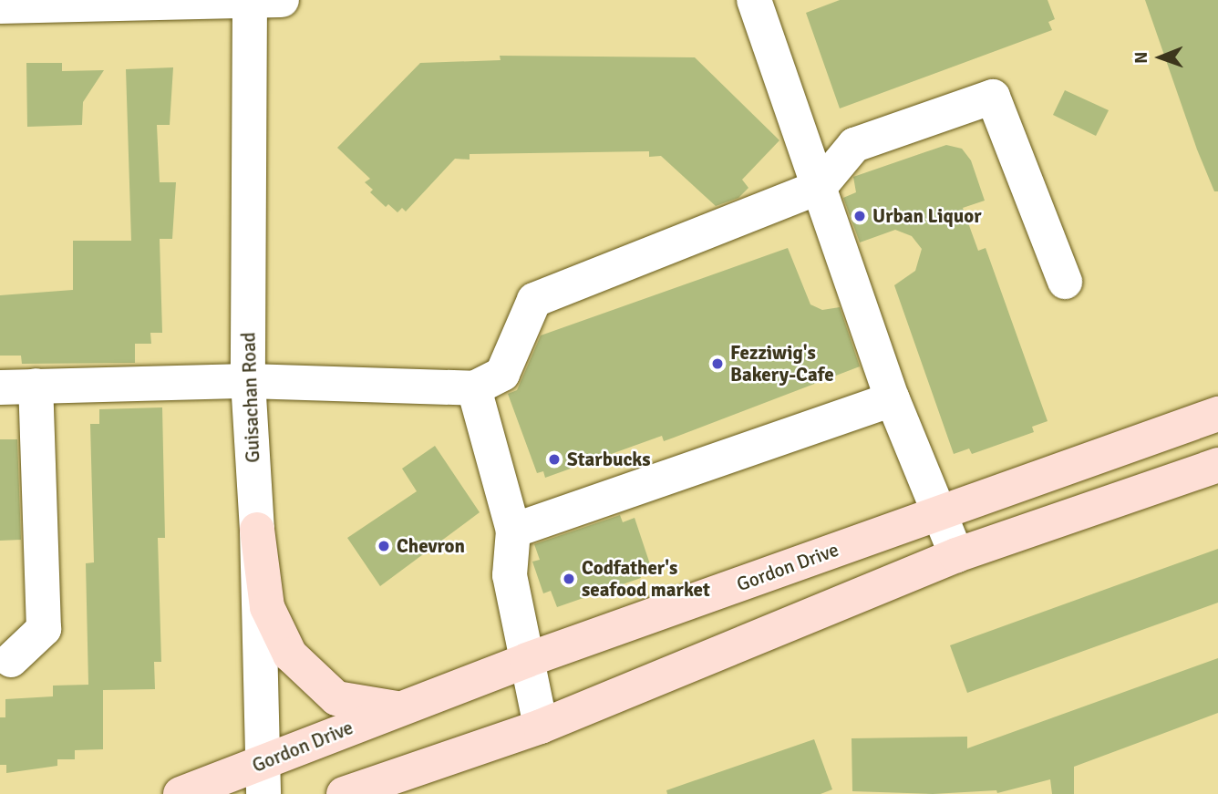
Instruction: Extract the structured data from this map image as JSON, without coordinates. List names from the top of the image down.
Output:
{
  "streets": {
    "main road": ["Gordon Drive"],
    "street": ["Guisachan Road"]
  },
  "crossings": [
    ["Guisachan Road", "Gordon Drive"]
  ],
  "places": [
    "Urban Liquor",
    "Fezziwig's Bakery-Cafe",
    "Starbucks",
    "Chevron",
    "Codfather's seafood market"
  ],
  "north": "left"
}
